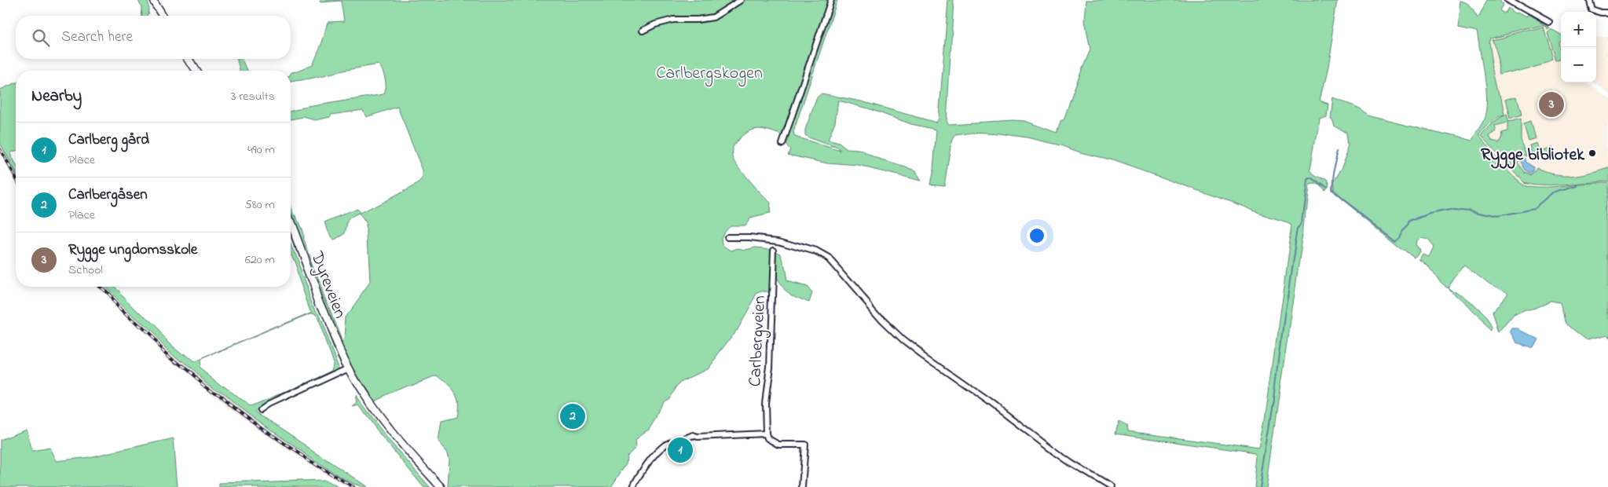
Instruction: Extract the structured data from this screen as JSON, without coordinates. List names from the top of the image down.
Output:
{
  "streets": {
    "main road": ["Dyreveien"],
    "street": ["Carlbergveien"]
  },
  "parks": ["Carlbergskogen"],
  "places": ["Rygge bibliotek"],
  "page": {
    "map_buttons": ["+", "−"],
    "search": "Search here",
    "heading": ["Nearby", "3 results"],
    "pins": ["3", "2", "1"],
    "list": [
      {
        "mark": "1",
        "name": "Carlberg gård",
        "note": "Place",
        "value": "490 m"
      },
      {
        "mark": "2",
        "name": "Carlbergåsen",
        "note": "Place",
        "value": "580 m"
      },
      {
        "mark": "3",
        "name": "Rygge ungdomsskole",
        "note": "School",
        "value": "620 m"
      }
    ]
  }
}
